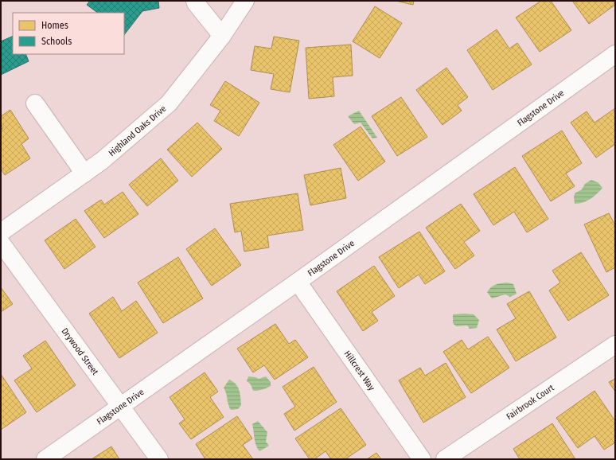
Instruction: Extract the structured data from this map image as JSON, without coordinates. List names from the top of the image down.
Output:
{
  "streets": {
    "street": [
      "Flagstone Drive",
      "Highland Oaks Drive",
      "Drywood Street",
      "Hillcrest Way",
      "Fairbrook Court"
    ]
  },
  "crossings": [
    ["Flagstone Drive", "Drywood Street"],
    ["Flagstone Drive", "Hillcrest Way"]
  ],
  "legend": ["Homes", "Schools"]
}
